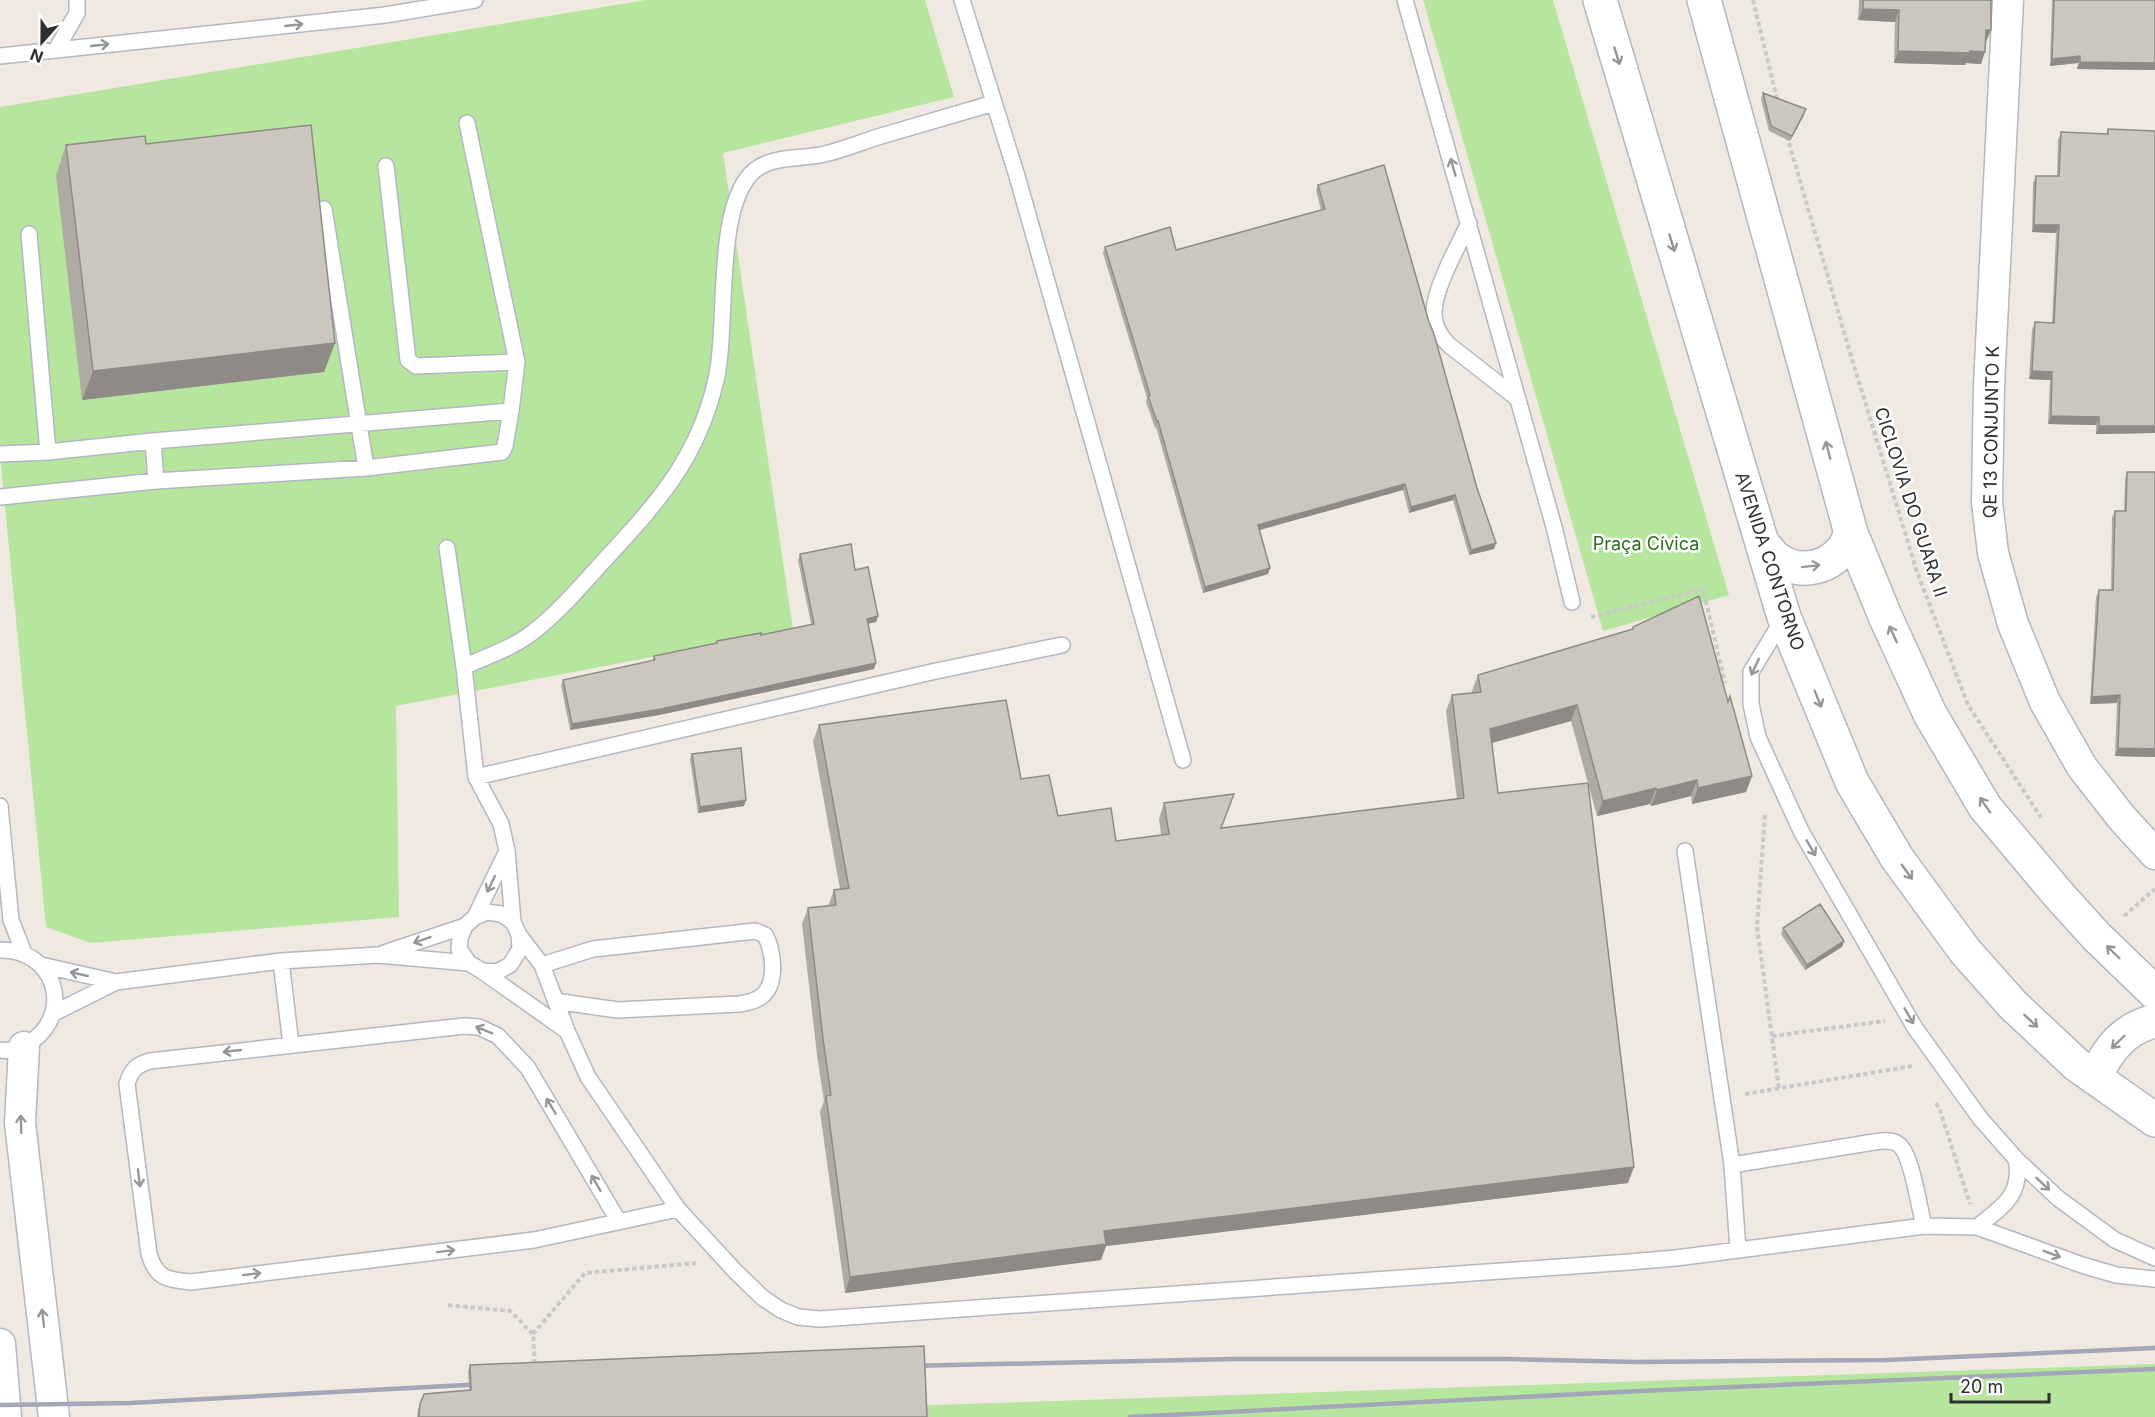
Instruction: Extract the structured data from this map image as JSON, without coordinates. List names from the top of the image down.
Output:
{
  "streets": {
    "main road": ["AVENIDA CONTORNO"],
    "street": ["QE 13 CONJUNTO K"],
    "path": ["CICLOVIA DO GUARA II"]
  },
  "parks": ["Praça Cívica"],
  "scale_bar": "20 m",
  "north": "bottom"
}
